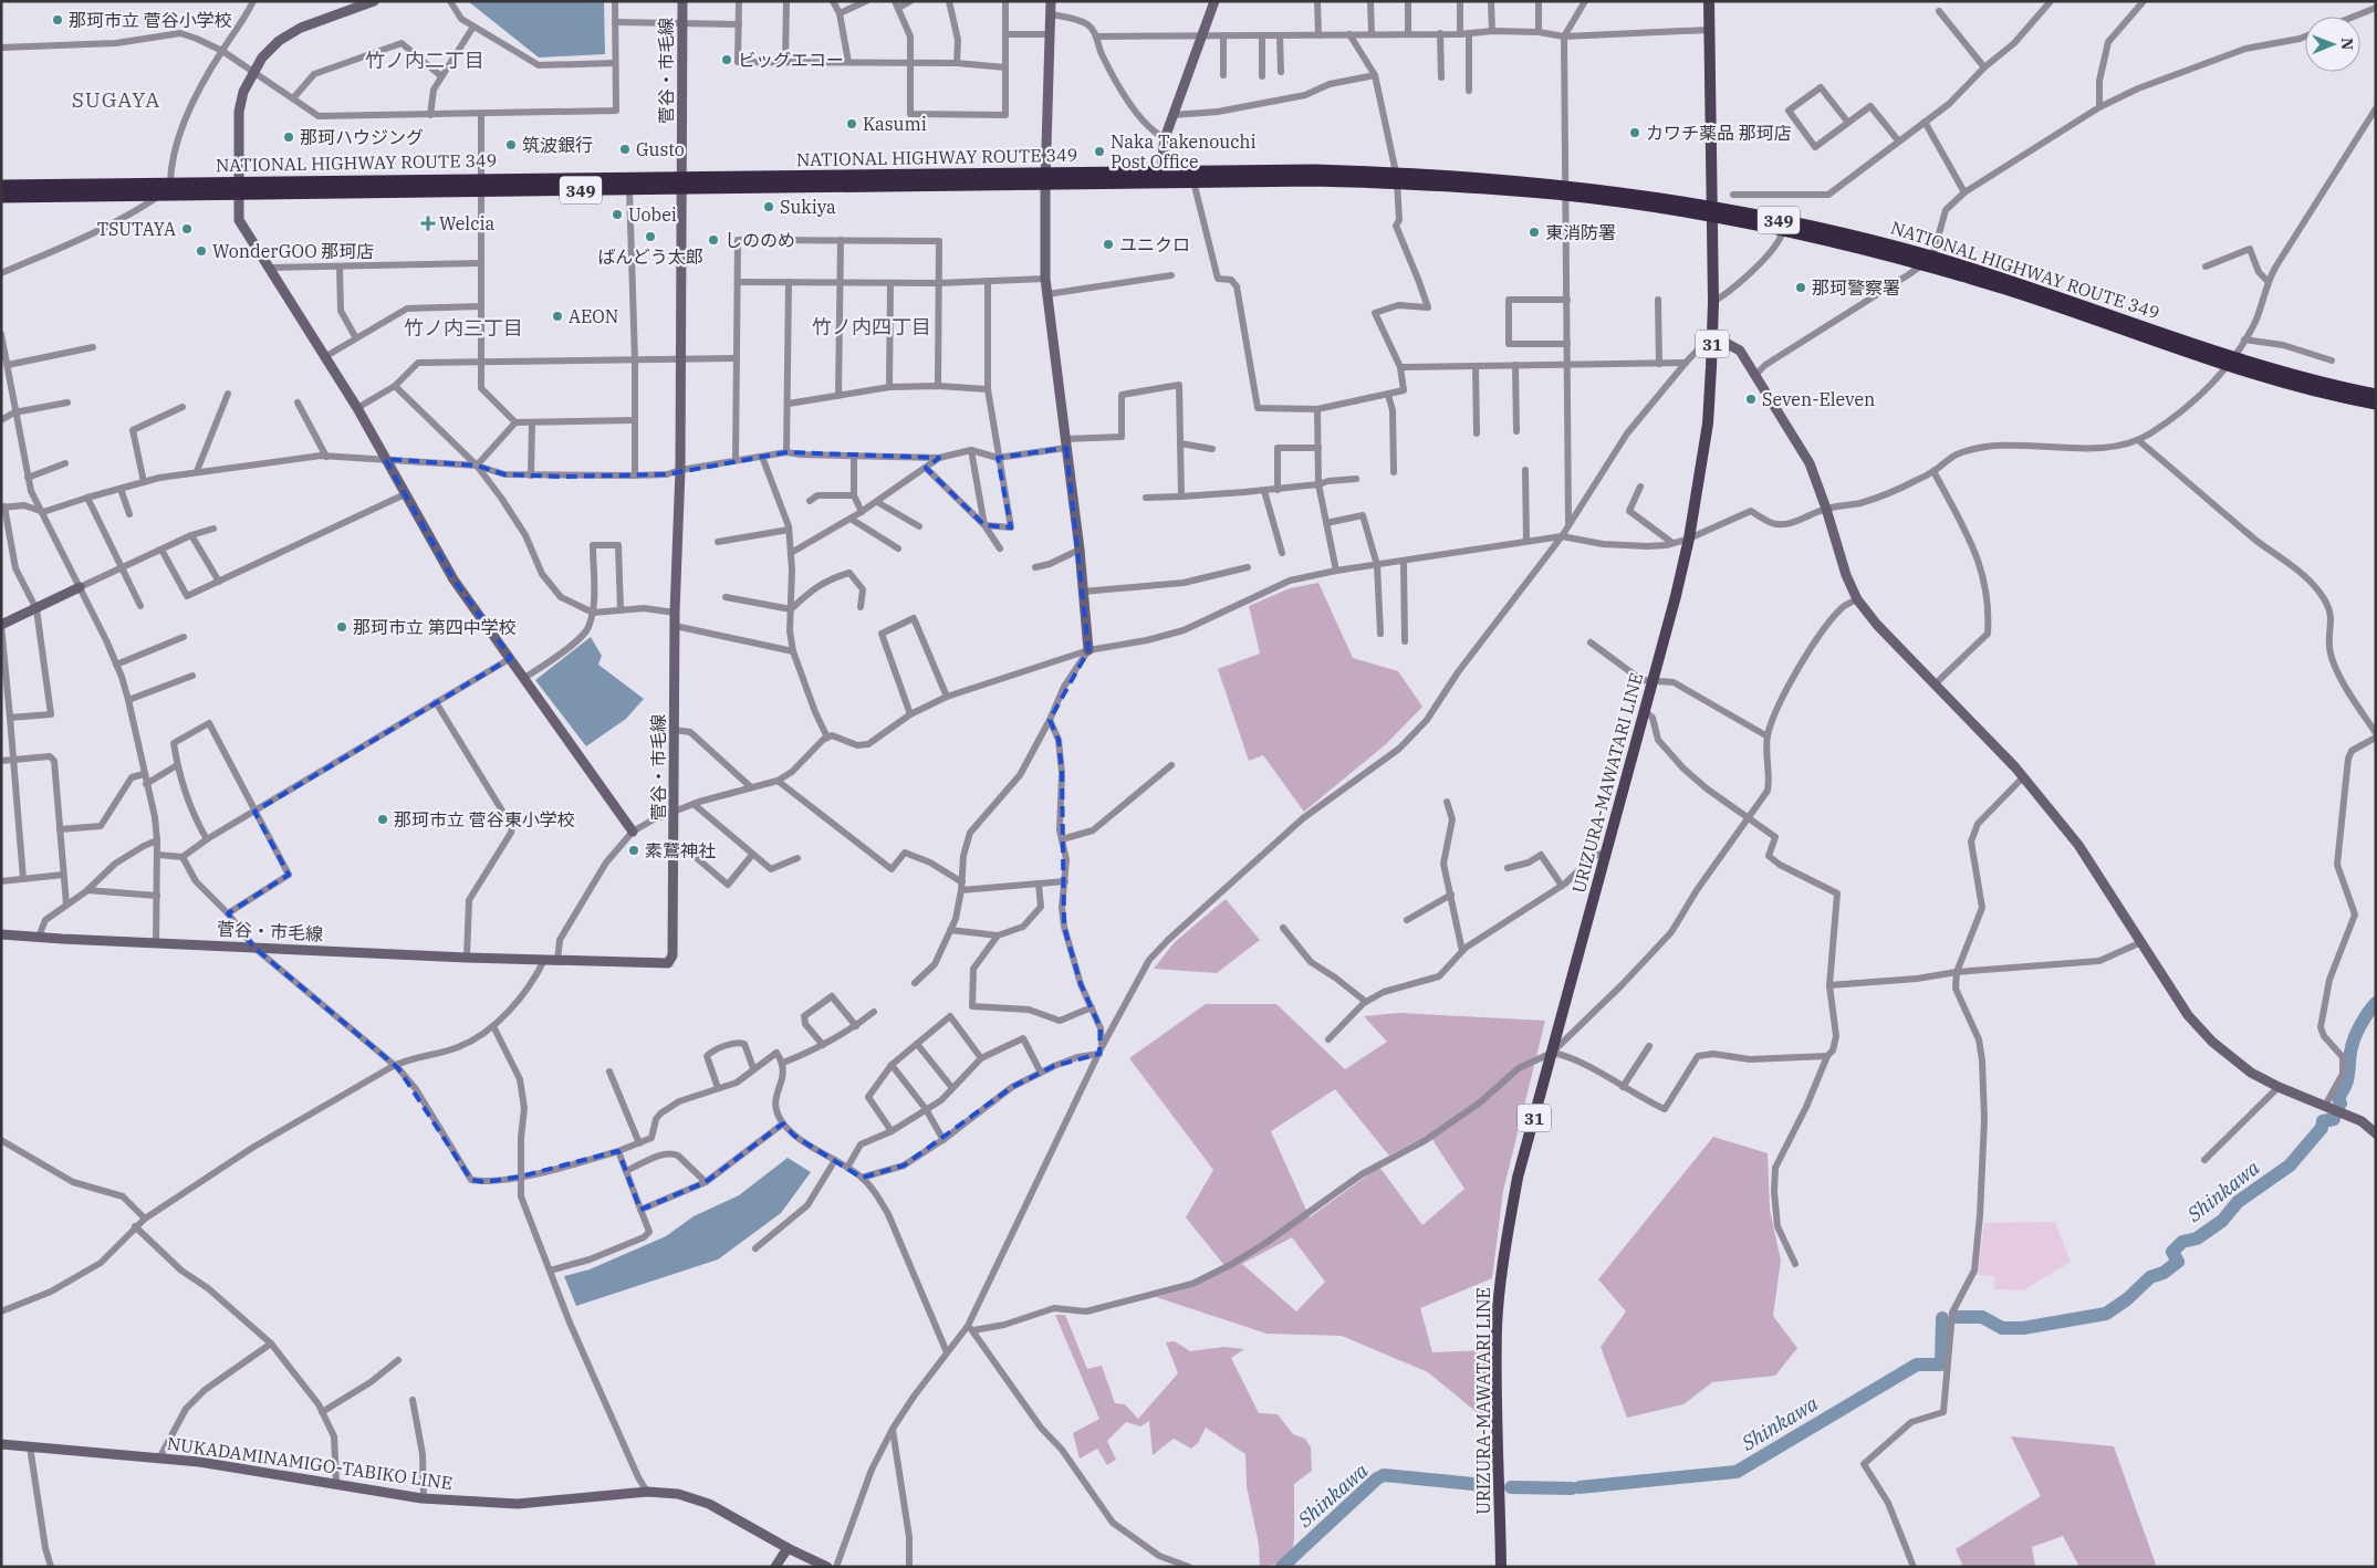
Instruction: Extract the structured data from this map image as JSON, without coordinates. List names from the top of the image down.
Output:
{
  "streets": {
    "highway": ["NATIONAL HIGHWAY ROUTE 349", "349"],
    "main road": ["31", "URIZURA-MAWATARI LINE"],
    "street": ["菅谷・市毛線", "NUKADAMINAMIGO-TABIKO LINE"]
  },
  "crossings": [
    ["菅谷・市毛線", "NATIONAL HIGHWAY ROUTE 349"],
    ["NATIONAL HIGHWAY ROUTE 349", "URIZURA-MAWATARI LINE"]
  ],
  "districts": [
    "竹ノ内二丁目",
    "SUGAYA",
    "竹ノ内四丁目",
    "竹ノ内三丁目"
  ],
  "water": ["Shinkawa"],
  "places": {
    "other": [
      "那珂市立 菅谷小学校",
      "ビッグエコー",
      "Kasumi",
      "カワチ薬品 那珂店",
      "那珂ハウジング",
      "筑波銀行",
      "Gusto",
      "Naka Takenouchi Post Office",
      "Sukiya",
      "Uobei",
      "TSUTAYA",
      "東消防署",
      "ばんどう太郎",
      "しののめ",
      "ユニクロ",
      "WonderGOO 那珂店",
      "那珂警察署",
      "AEON",
      "Seven-Eleven",
      "那珂市立 第四中学校",
      "那珂市立 菅谷東小学校",
      "素鵞神社"
    ],
    "health": ["Welcia"]
  },
  "north": "right"
}
